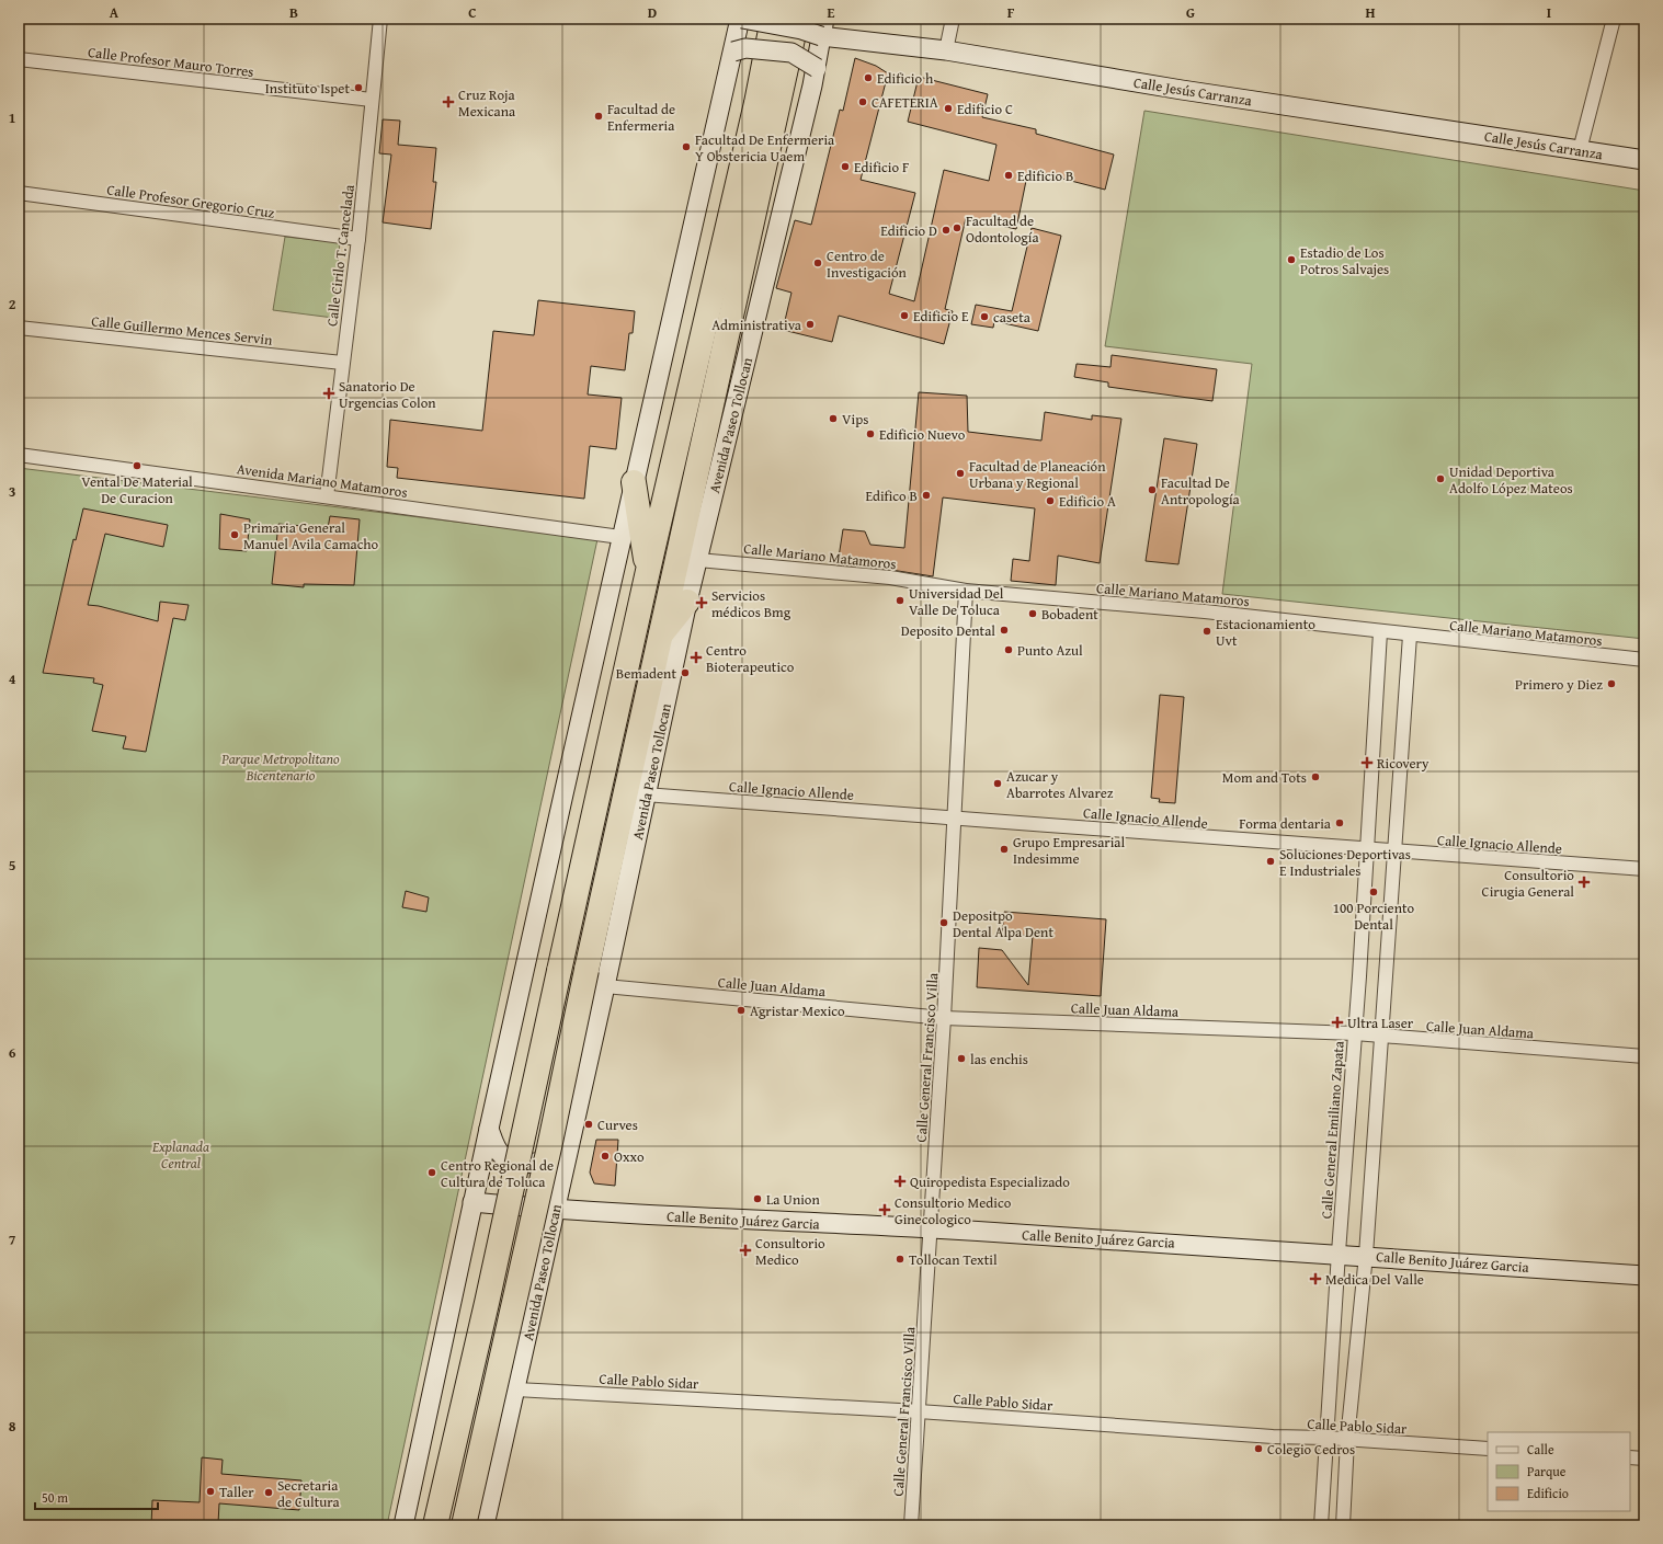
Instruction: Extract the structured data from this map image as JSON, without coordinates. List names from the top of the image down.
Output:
{
  "streets": {
    "highway": ["Avenida Paseo Tollocan"],
    "main road": ["Calle Jesús Carranza", "Calle Benito Juárez Garcia"],
    "street": [
      "Calle Profesor Mauro Torres",
      "Calle Profesor Gregorio Cruz",
      "Calle Cirilo T. Cancelada",
      "Calle Guillermo Mences Servin",
      "Avenida Mariano Matamoros",
      "Calle Mariano Matamoros",
      "Calle Ignacio Allende",
      "Calle Juan Aldama",
      "Calle General Francisco Villa",
      "Calle General Emiliano Zapata",
      "Calle Pablo Sidar"
    ]
  },
  "crossings": [
    ["Calle Profesor Mauro Torres", "Calle Cirilo T. Cancelada"],
    ["Calle Jesús Carranza", "Avenida Paseo Tollocan"],
    ["Calle Profesor Gregorio Cruz", "Calle Cirilo T. Cancelada"],
    ["Calle Cirilo T. Cancelada", "Calle Guillermo Mences Servin"],
    ["Calle Cirilo T. Cancelada", "Avenida Mariano Matamoros"],
    ["Avenida Paseo Tollocan", "Calle Mariano Matamoros"],
    ["Avenida Paseo Tollocan", "Calle Ignacio Allende"],
    ["Avenida Paseo Tollocan", "Calle Juan Aldama"],
    ["Avenida Paseo Tollocan", "Calle Benito Juárez Garcia"],
    ["Avenida Paseo Tollocan", "Calle Pablo Sidar"],
    ["Calle Mariano Matamoros", "Calle General Francisco Villa"],
    ["Calle Mariano Matamoros", "Calle General Emiliano Zapata"],
    ["Calle Ignacio Allende", "Calle General Francisco Villa"],
    ["Calle Ignacio Allende", "Calle General Emiliano Zapata"],
    ["Calle Juan Aldama", "Calle General Francisco Villa"],
    ["Calle Juan Aldama", "Calle General Emiliano Zapata"],
    ["Calle General Francisco Villa", "Calle Benito Juárez Garcia"],
    ["Calle General Francisco Villa", "Calle Pablo Sidar"],
    ["Calle General Emiliano Zapata", "Calle Benito Juárez Garcia"],
    ["Calle General Emiliano Zapata", "Calle Pablo Sidar"]
  ],
  "parks": ["Parque Metropolitano Bicentenario", "Explanada Central"],
  "places": {
    "other": [
      "Edificio h",
      "Instituto Ispet",
      "CAFETERIA",
      "Edificio C",
      "Facultad de Enfermeria",
      "Facultad De Enfermeria Y Obstericia Uaem",
      "Edificio F",
      "Edificio B",
      "Facultad de Odontología",
      "Edificio D",
      "Estadio de Los Potros Salvajes",
      "Centro de Investigación",
      "Edificio E",
      "caseta",
      "Administrativa",
      "Vips",
      "Edificio Nuevo",
      "Vental De Material De Curacion",
      "Facultad de Planeación Urbana y Regional",
      "Unidad Deportiva Adolfo López Mateos",
      "Facultad De Antropología",
      "Edifico B",
      "Edificio A",
      "Primaria General Manuel Avila Camacho",
      "Universidad Del Valle De Toluca",
      "Bobadent",
      "Deposito Dental",
      "Estacionamiento Uvt",
      "Punto Azul",
      "Bemadent",
      "Primero y Diez",
      "Mom and Tots",
      "Azucar y Abarrotes Alvarez",
      "Forma dentaria",
      "Grupo Empresarial Indesimme",
      "Soluciones Deportivas E Industriales",
      "100 Porciento Dental",
      "Depositpo Dental Alpa Dent",
      "Agristar Mexico",
      "las enchis",
      "Curves",
      "Oxxo",
      "Centro Regional de Cultura de Toluca",
      "La Union",
      "Tollocan Textil",
      "Colegio Cedros",
      "Taller",
      "Secretaria de Cultura"
    ],
    "health": [
      "Cruz Roja Mexicana",
      "Sanatorio De Urgencias Colon",
      "Servicios médicos Bmg",
      "Centro Bioterapeutico",
      "Ricovery",
      "Consultorio Cirugia General",
      "Ultra Laser",
      "Quiropedista Especializado",
      "Consultorio Medico Ginecologico",
      "Consultorio Medico",
      "Medica Del Valle"
    ]
  },
  "legend": ["Calle", "Parque", "Edificio"],
  "scale_bar": "50 m",
  "grid": {
    "columns": [
      "A",
      "B",
      "C",
      "D",
      "E",
      "F",
      "G",
      "H",
      "I"
    ],
    "rows": [
      "1",
      "2",
      "3",
      "4",
      "5",
      "6",
      "7",
      "8"
    ]
  }
}
